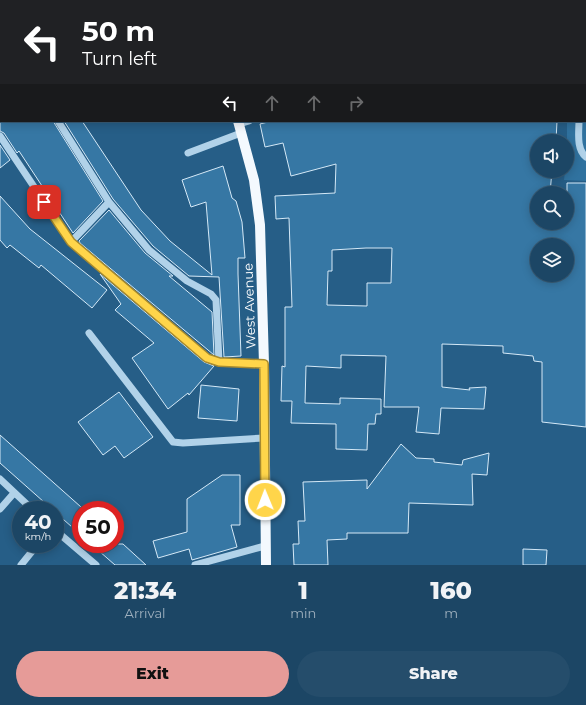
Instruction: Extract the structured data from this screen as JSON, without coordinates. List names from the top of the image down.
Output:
{
  "streets": {
    "main road": ["West Avenue"]
  },
  "page": {
    "turn": ["50 m", "Turn left"],
    "speed": "40 km/h",
    "limit": "50",
    "eta": [
      "21:34",
      "Arrival",
      "1",
      "min",
      "160",
      "m"
    ],
    "buttons": ["Exit", "Share"]
  }
}
